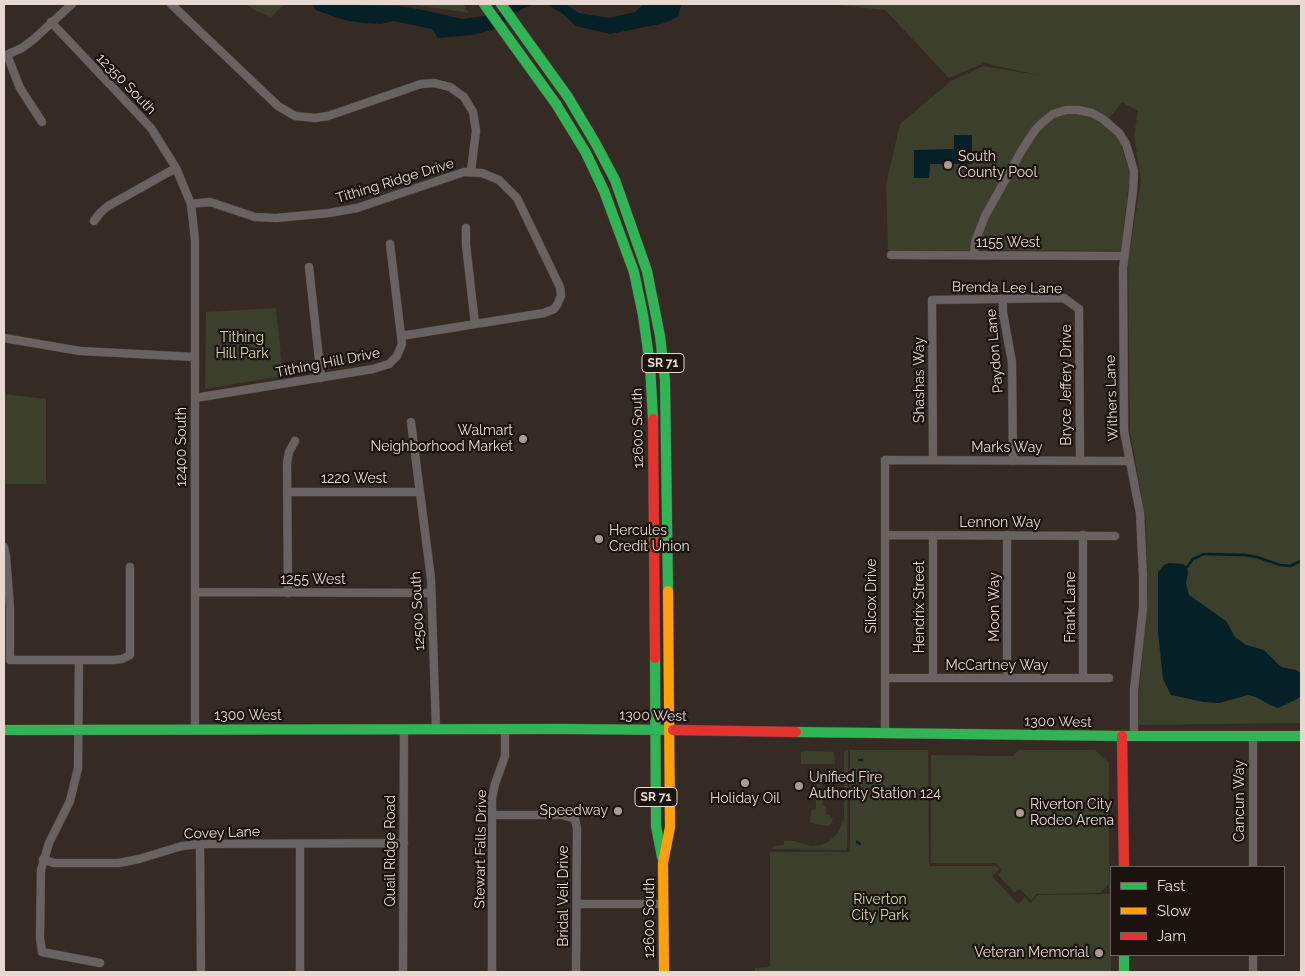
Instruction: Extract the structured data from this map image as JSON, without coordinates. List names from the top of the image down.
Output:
{
  "streets": {
    "main road": ["SR 71", "12600 South", "1300 West"],
    "street": [
      "12350 South",
      "Tithing Ridge Drive",
      "1155 West",
      "Brenda Lee Lane",
      "Paydon Lane",
      "Tithing Hill Drive",
      "Shashas Way",
      "Bryce Jeffery Drive",
      "Withers Lane",
      "12400 South",
      "Marks Way",
      "1220 West",
      "Lennon Way",
      "1255 West",
      "Silcox Drive",
      "Hendrix Street",
      "Moon Way",
      "Frank Lane",
      "12500 South",
      "McCartney Way",
      "Cancun Way",
      "Covey Lane",
      "Stewart Falls Drive",
      "Quail Ridge Road",
      "Bridal Veil Drive"
    ]
  },
  "crossings": [
    ["12350 South", "12400 South"],
    ["Tithing Ridge Drive", "12400 South"],
    ["1155 West", "Withers Lane"],
    ["Brenda Lee Lane", "Paydon Lane"],
    ["Brenda Lee Lane", "Shashas Way"],
    ["Brenda Lee Lane", "Bryce Jeffery Drive"],
    ["Paydon Lane", "Marks Way"],
    ["Tithing Hill Drive", "12400 South"],
    ["Shashas Way", "Marks Way"],
    ["Bryce Jeffery Drive", "Marks Way"],
    ["Withers Lane", "Marks Way"],
    ["Withers Lane", "1300 West"],
    ["12600 South", "1300 West"],
    ["12400 South", "1255 West"],
    ["12400 South", "1300 West"],
    ["Marks Way", "Silcox Drive"],
    ["1220 West", "12500 South"],
    ["Lennon Way", "Silcox Drive"],
    ["Lennon Way", "Hendrix Street"],
    ["Lennon Way", "Moon Way"],
    ["Lennon Way", "Frank Lane"],
    ["1255 West", "12500 South"],
    ["Silcox Drive", "McCartney Way"],
    ["Silcox Drive", "1300 West"],
    ["Hendrix Street", "McCartney Way"],
    ["Moon Way", "McCartney Way"],
    ["Frank Lane", "McCartney Way"],
    ["12500 South", "1300 West"],
    ["1300 West", "Cancun Way"],
    ["1300 West", "Stewart Falls Drive"],
    ["1300 West", "Quail Ridge Road"],
    ["Covey Lane", "Quail Ridge Road"],
    ["Stewart Falls Drive", "Bridal Veil Drive"]
  ],
  "parks": ["Tithing Hill Park", "Riverton City Park"],
  "places": [
    "South County Pool",
    "Walmart Neighborhood Market",
    "Hercules Credit Union",
    "Holiday Oil",
    "Unified Fire Authority Station 124",
    "Speedway",
    "Riverton City Rodeo Arena",
    "Veteran Memorial"
  ],
  "legend": ["Fast", "Slow", "Jam"]
}
